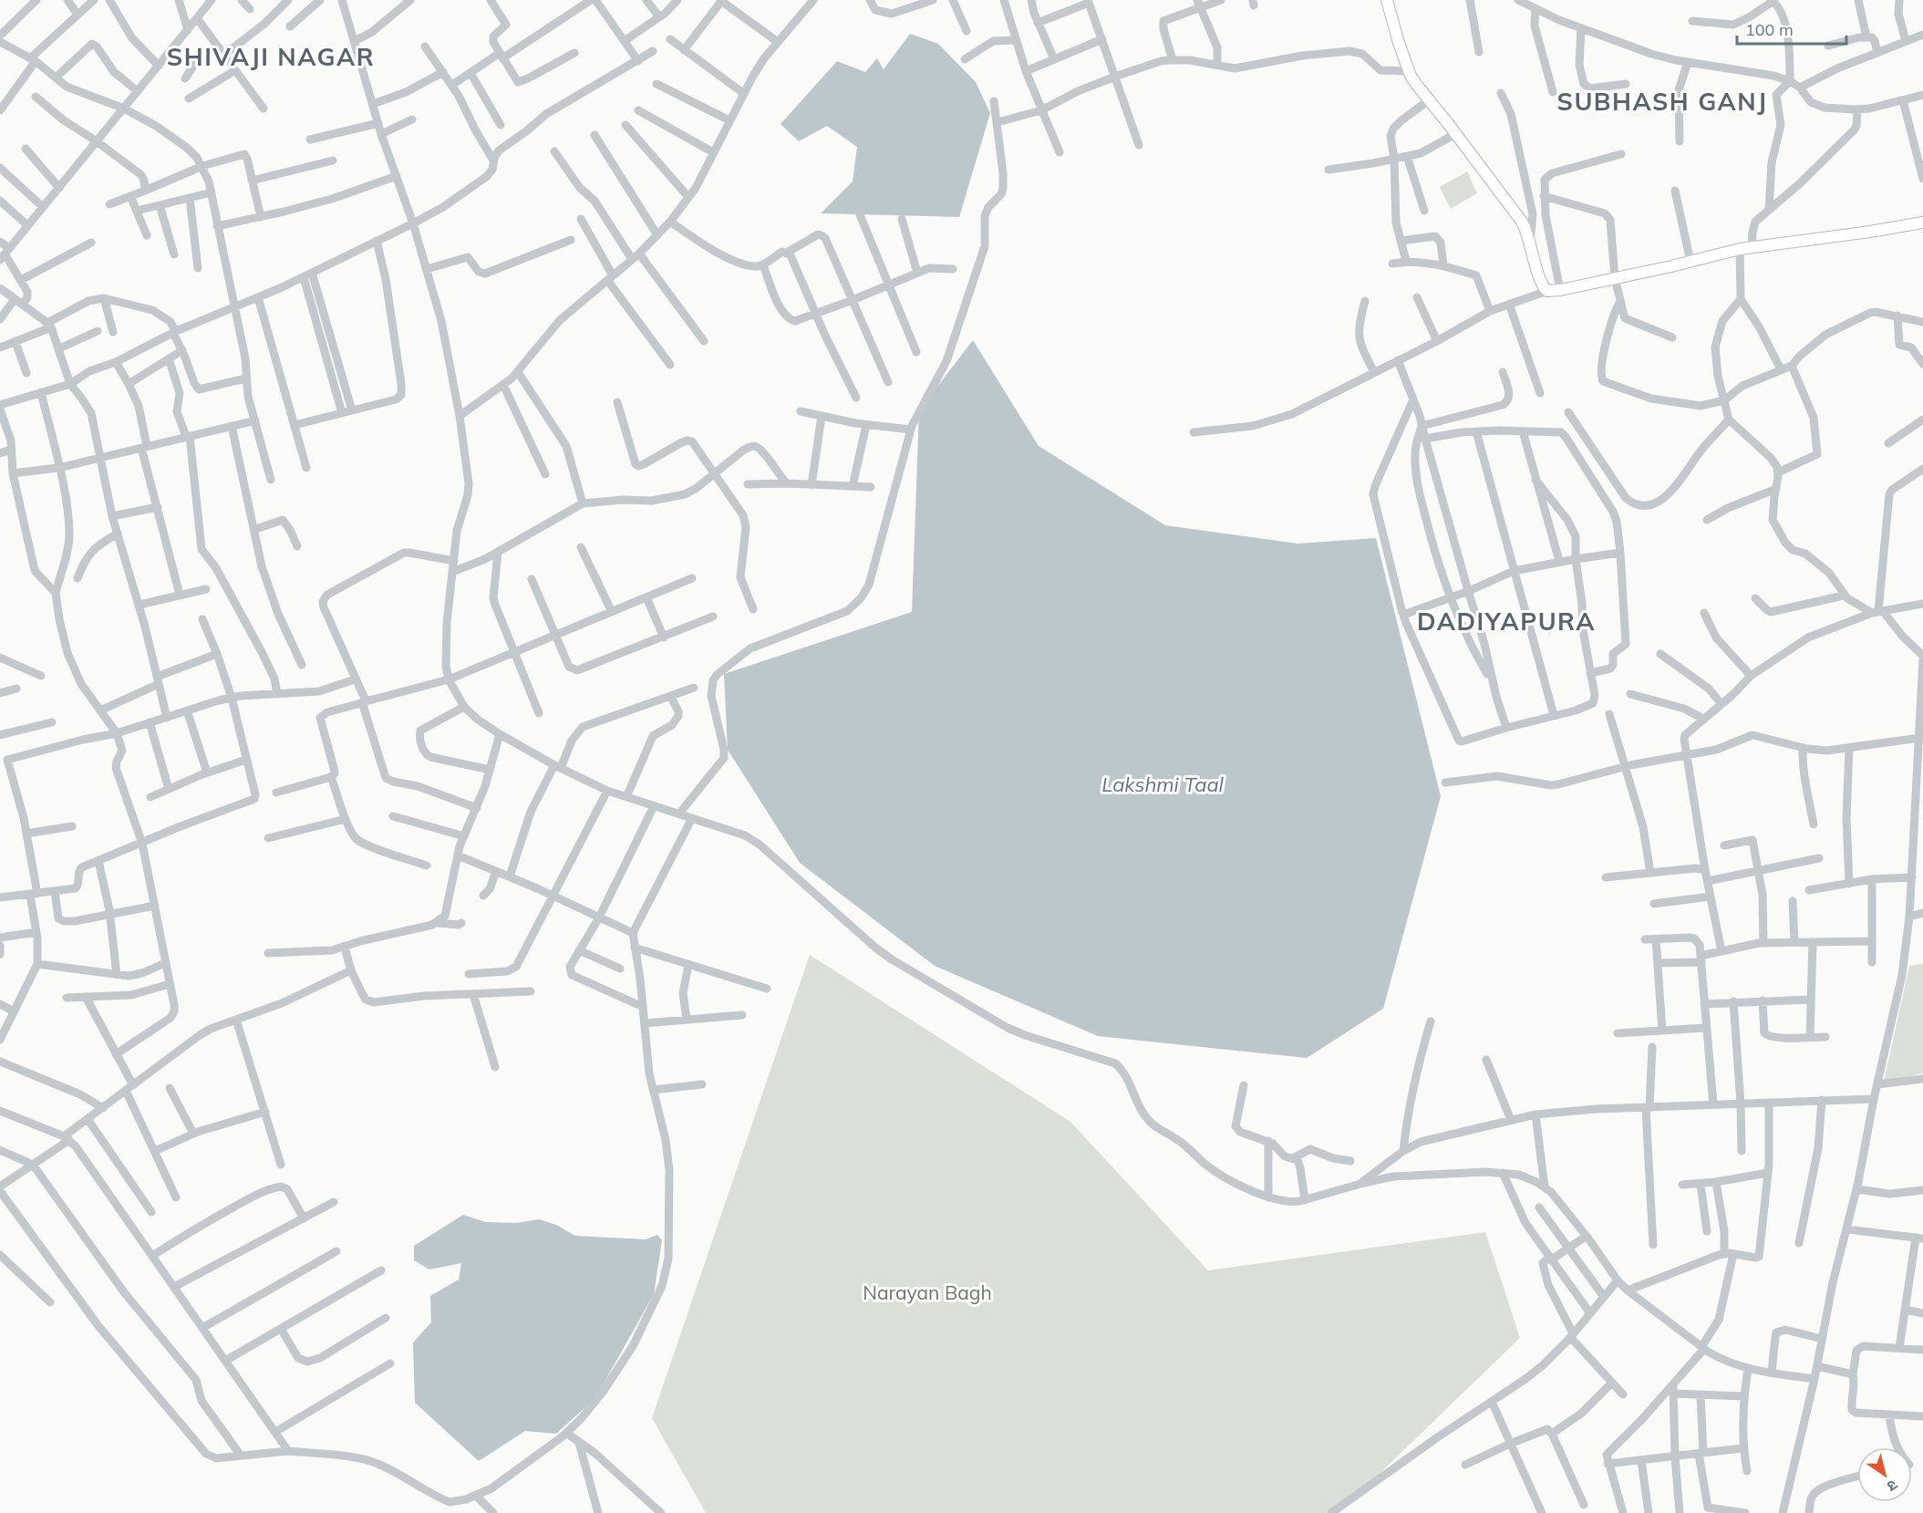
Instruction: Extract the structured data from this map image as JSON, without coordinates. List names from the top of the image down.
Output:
{
  "districts": ["SHIVAJI NAGAR", "SUBHASH GANJ", "DADIYAPURA"],
  "water": ["Lakshmi Taal"],
  "parks": ["Narayan Bagh"],
  "scale_bar": "100 m",
  "north": "bottom right"
}
